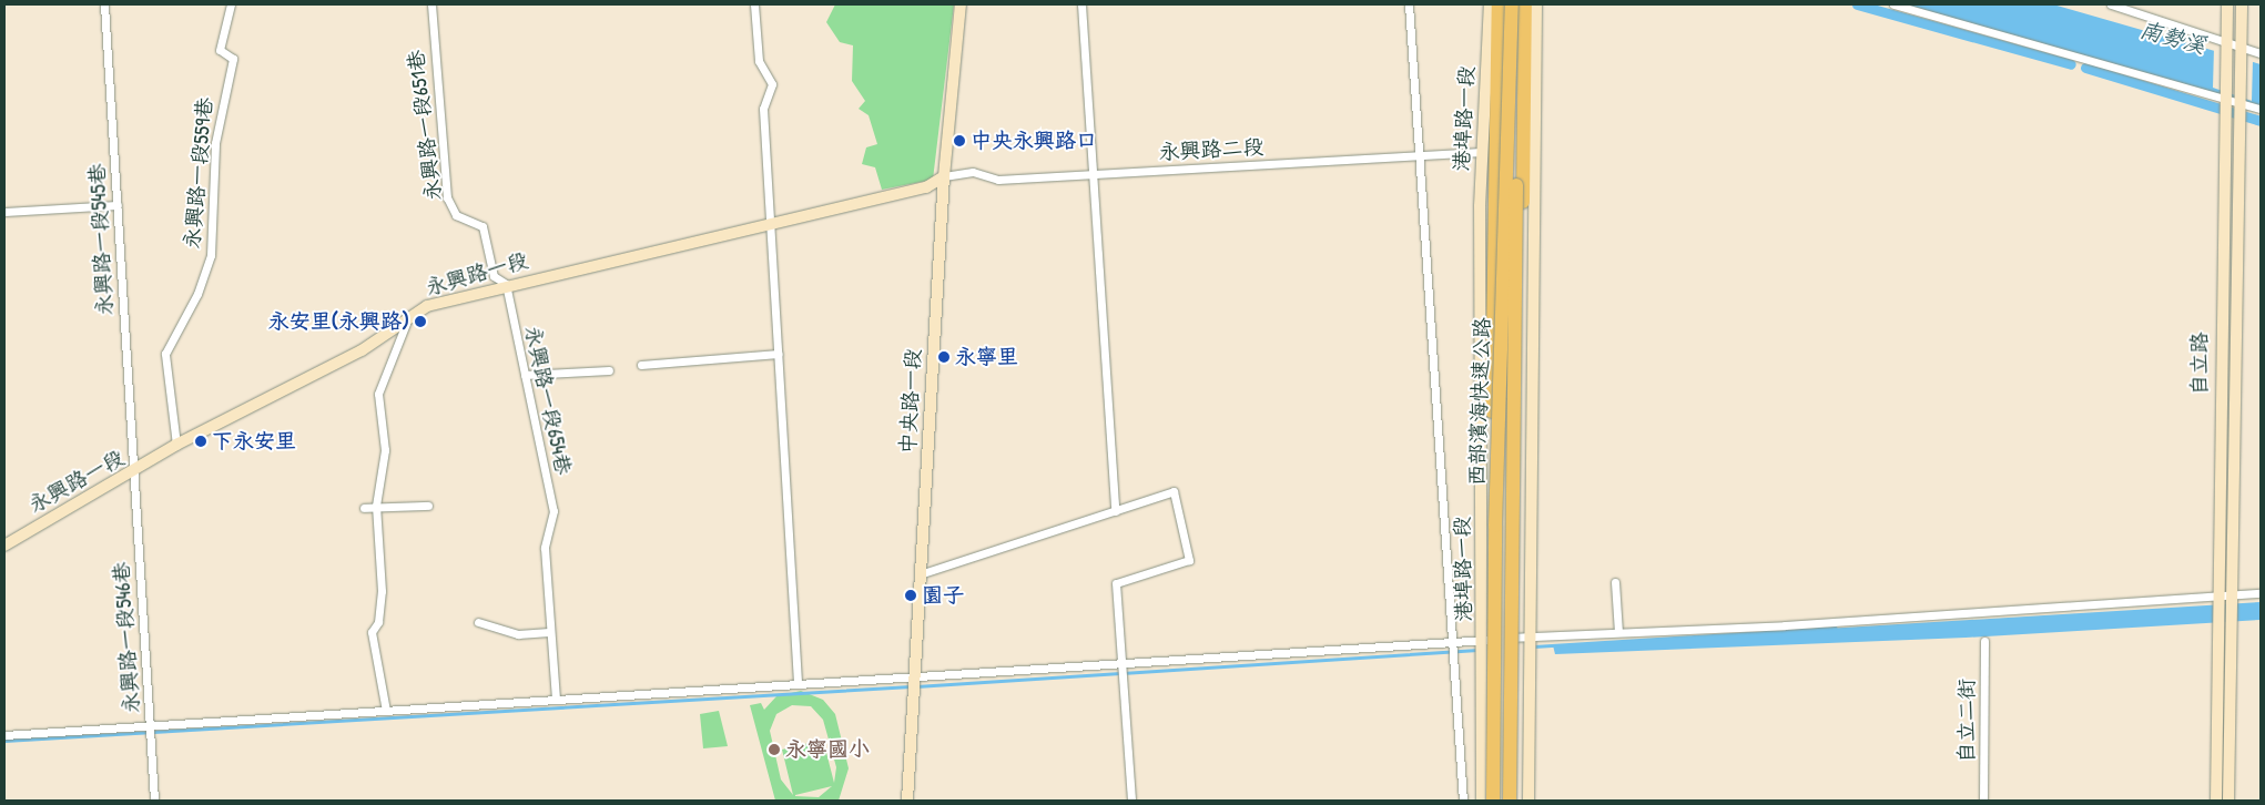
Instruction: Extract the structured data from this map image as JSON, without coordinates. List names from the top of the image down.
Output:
{
  "streets": {
    "highway": ["西部濱海快速公路"],
    "street": [
      "港埠路一段",
      "永興路一段651巷",
      "永興路二段",
      "永興路一段559巷",
      "永興路一段545巷",
      "永興路一段",
      "自立路",
      "永興路一段654巷",
      "中央路一段",
      "永興路一段546巷",
      "自立二街"
    ]
  },
  "crossings": [
    ["港埠路一段", "永興路二段"],
    ["港埠路一段", "西部濱海快速公路"],
    ["永興路一段651巷", "永興路一段"],
    ["永興路一段651巷", "永興路一段654巷"],
    ["永興路二段", "永興路一段"],
    ["永興路二段", "中央路一段"],
    ["永興路一段559巷", "永興路一段"],
    ["永興路一段545巷", "永興路一段"],
    ["永興路一段545巷", "永興路一段546巷"],
    ["永興路一段", "永興路一段654巷"],
    ["永興路一段", "中央路一段"],
    ["永興路一段", "永興路一段546巷"]
  ],
  "water": ["南勢溪"],
  "places": [
    "中央永興路口",
    "永安里(永興路)",
    "永寧里",
    "下永安里",
    "園子",
    "永寧國小"
  ]
}
